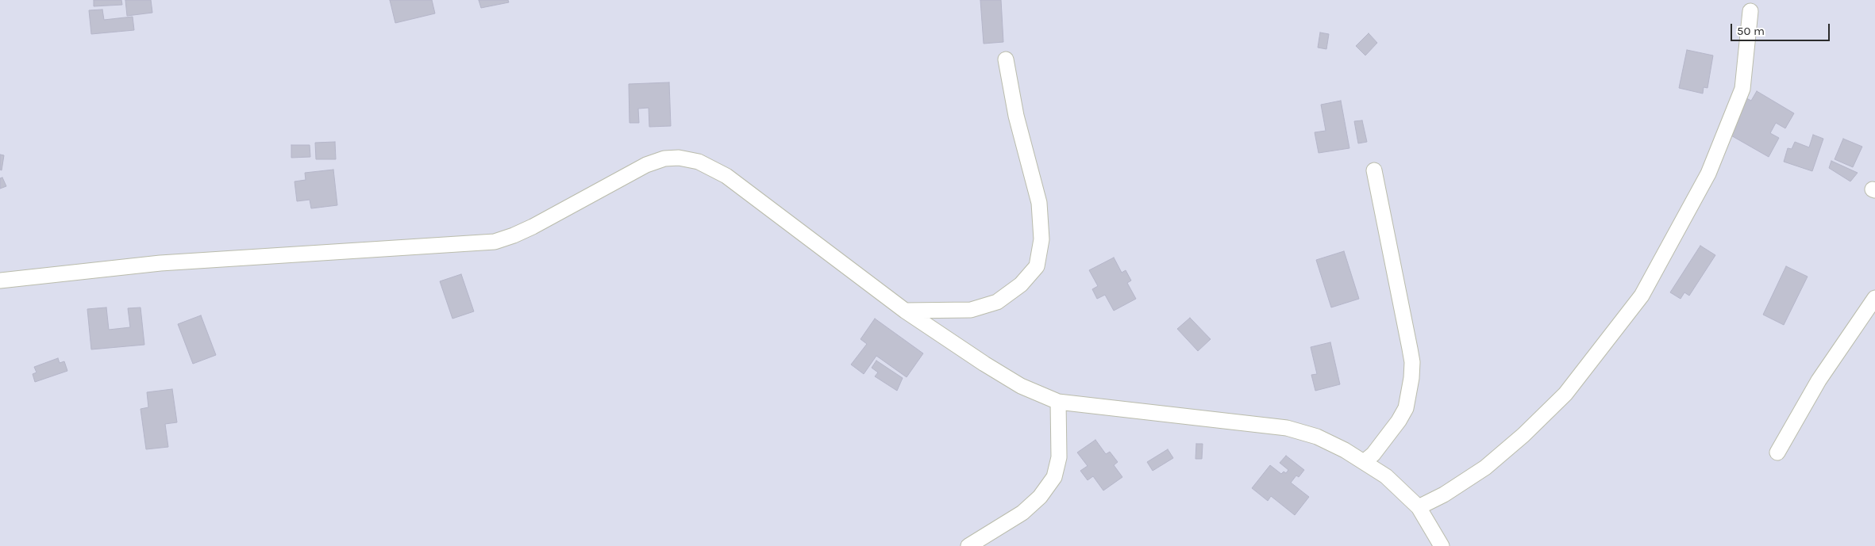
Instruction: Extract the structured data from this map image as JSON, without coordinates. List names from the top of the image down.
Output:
{
  "scale_bar": "50 m"
}
